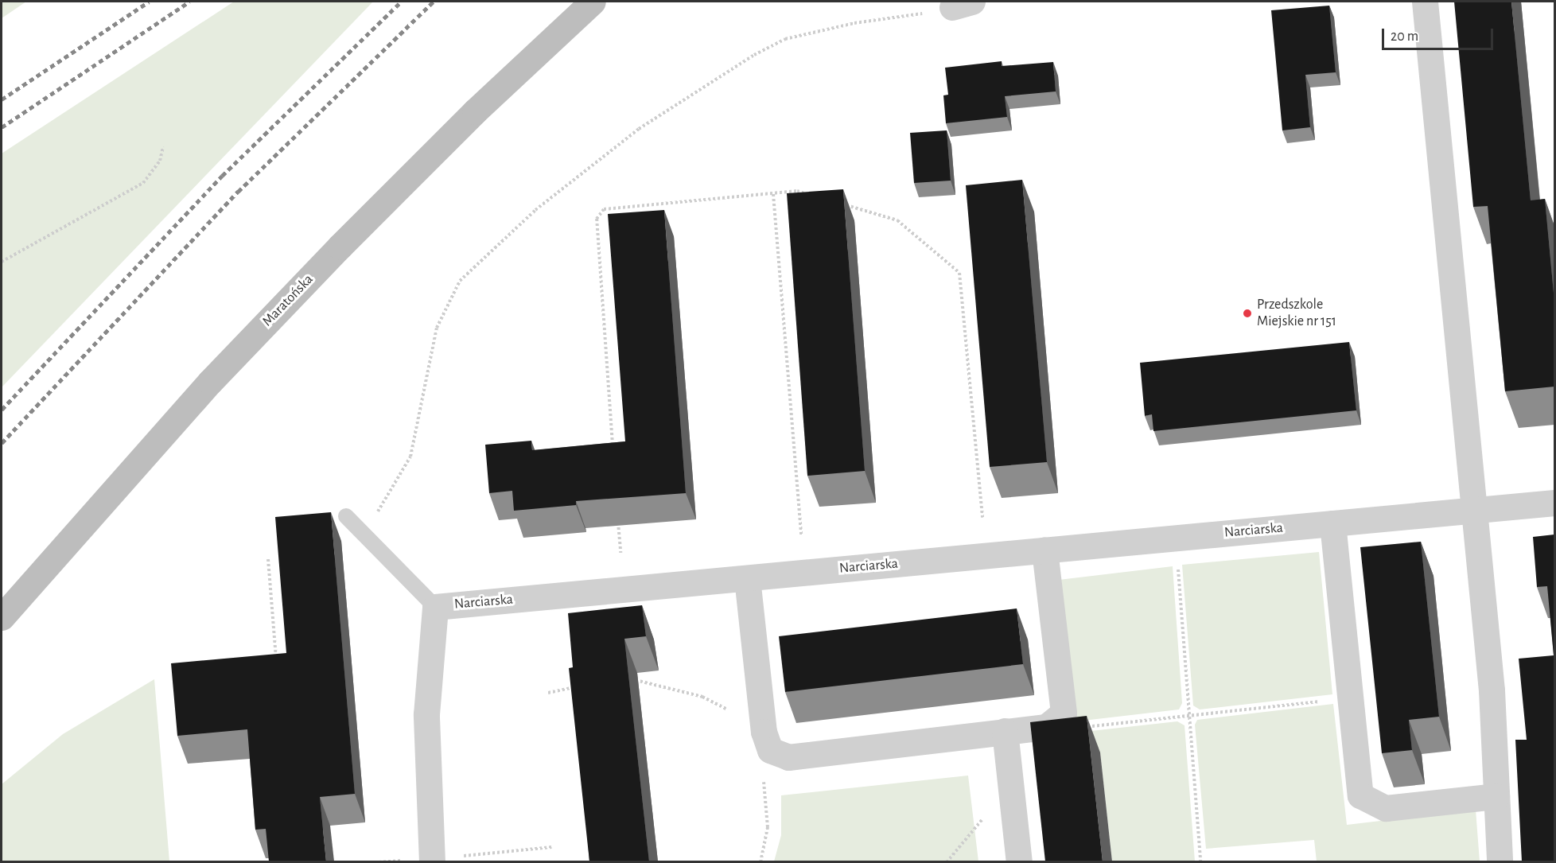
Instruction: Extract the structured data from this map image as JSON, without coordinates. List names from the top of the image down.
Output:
{
  "streets": {
    "street": ["Maratońska", "Narciarska"]
  },
  "places": ["Przedszkole Miejskie nr 151"],
  "scale_bar": "20 m"
}
